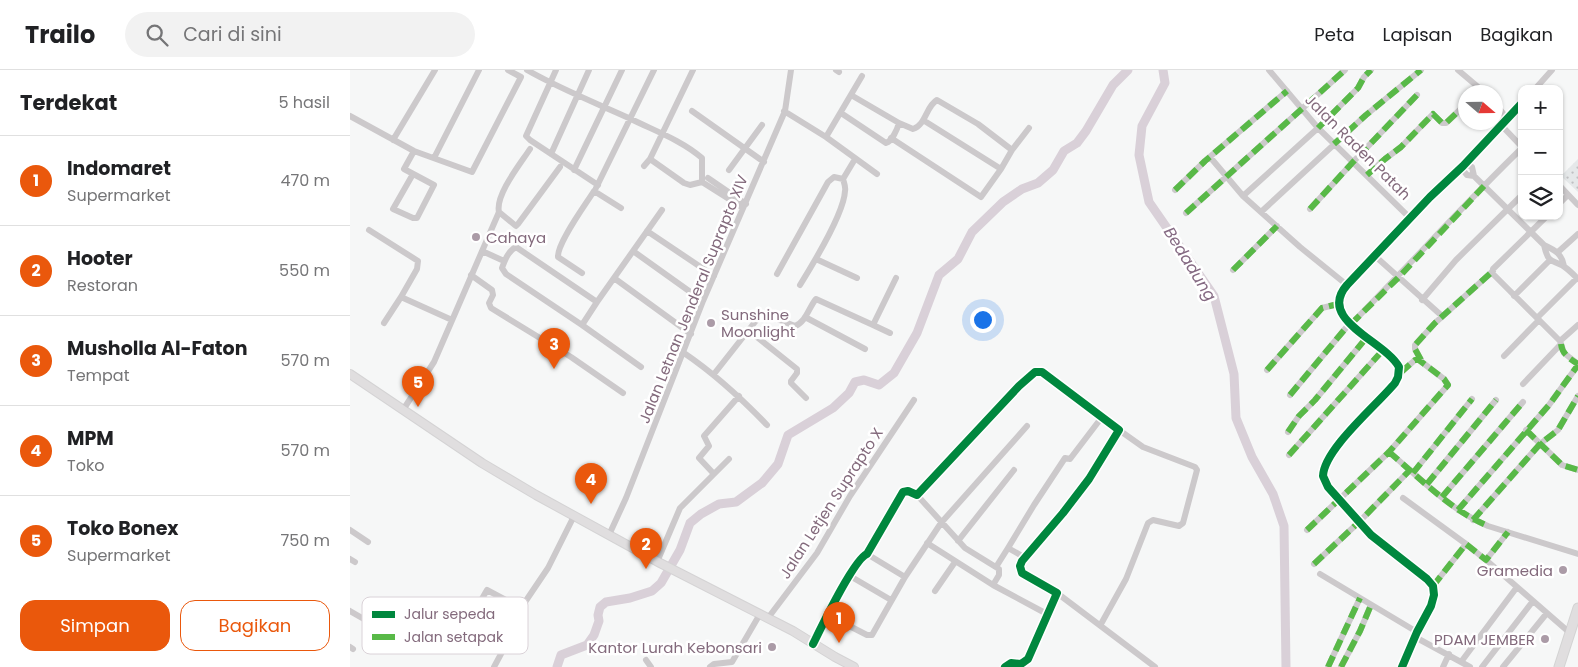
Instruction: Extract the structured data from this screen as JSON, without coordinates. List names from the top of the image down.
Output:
{
  "streets": {
    "street": ["Jalan Raden Patah", "Jalan Letnan Jenderal Suprapto XIV", "Jalan Letjen Suprapto X"]
  },
  "water": ["Bedadung"],
  "places": [
    "Cahaya",
    "Sunshine Moonlight",
    "Gramedia",
    "PDAM JEMBER",
    "Kantor Lurah Kebonsari"
  ],
  "legend": ["Jalur sepeda", "Jalan setapak"],
  "north": "right",
  "page": {
    "header": "Trailo",
    "search": "Cari di sini",
    "nav": ["Peta", "Lapisan", "Bagikan"],
    "heading": ["Terdekat", "5 hasil"],
    "map_buttons": ["+", "−"],
    "list": [
      {
        "mark": "1",
        "name": "Indomaret",
        "note": "Supermarket",
        "value": "470 m"
      },
      {
        "mark": "2",
        "name": "Hooter",
        "note": "Restoran",
        "value": "550 m"
      },
      {
        "mark": "3",
        "name": "Musholla Al-Faton",
        "note": "Tempat",
        "value": "570 m"
      },
      {
        "mark": "4",
        "name": "MPM",
        "note": "Toko",
        "value": "570 m"
      },
      {
        "mark": "5",
        "name": "Toko Bonex",
        "note": "Supermarket",
        "value": "750 m"
      }
    ],
    "pins": [
      "3",
      "5",
      "4",
      "2",
      "1"
    ],
    "buttons": ["Simpan", "Bagikan"]
  }
}
